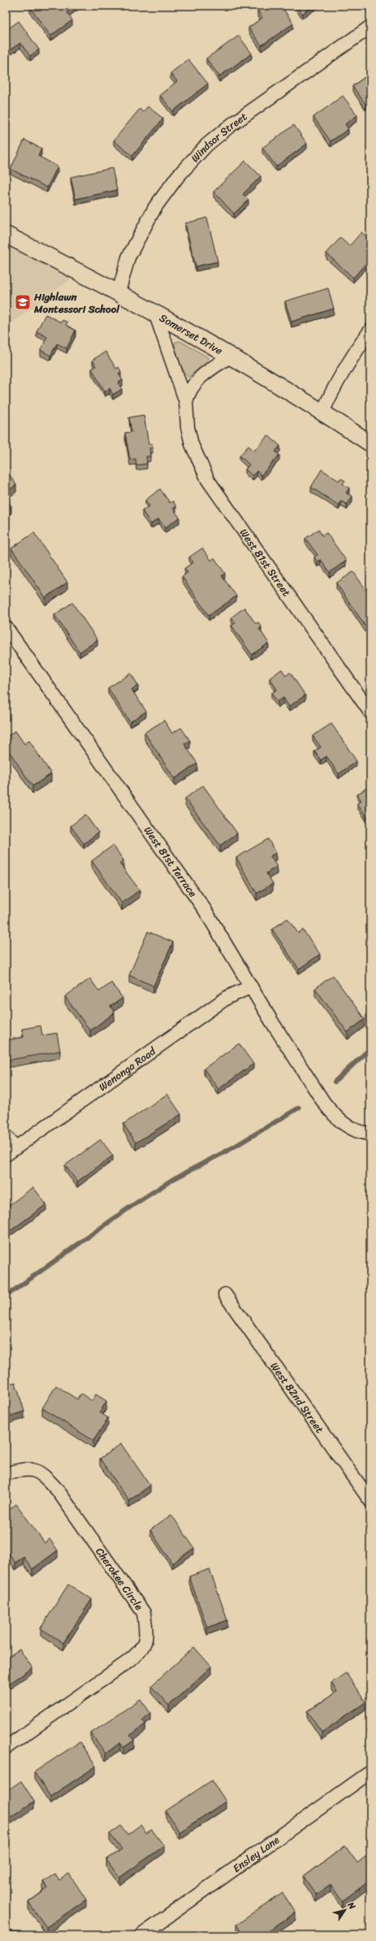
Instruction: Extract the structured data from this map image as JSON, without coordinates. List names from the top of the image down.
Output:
{
  "streets": {
    "street": [
      "Windsor Street",
      "Somerset Drive",
      "West 81st Street",
      "West 81st Terrace",
      "Wenonga Road",
      "West 82nd Street",
      "Cherokee Circle",
      "Ensley Lane"
    ]
  },
  "crossings": [
    ["Windsor Street", "Somerset Drive"],
    ["Somerset Drive", "West 81st Street"],
    ["West 81st Terrace", "Wenonga Road"]
  ],
  "places": {
    "school or university": ["Highlawn Montessori School"]
  },
  "north": "top right"
}
